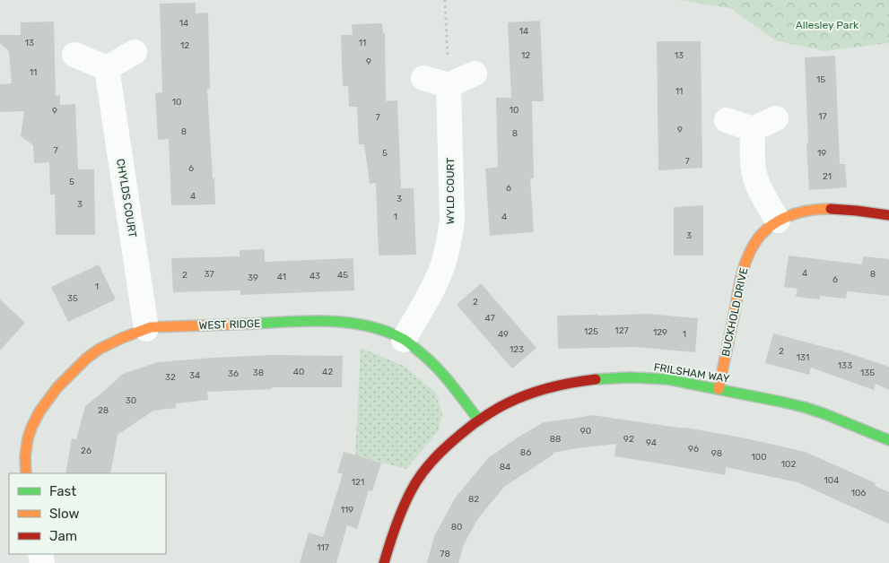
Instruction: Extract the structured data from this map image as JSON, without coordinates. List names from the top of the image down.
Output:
{
  "streets": {
    "street": [
      "WYLD COURT",
      "CHYLDS COURT",
      "BUCKHOLD DRIVE",
      "WEST RIDGE",
      "FRILSHAM WAY"
    ]
  },
  "crossings": [
    ["WYLD COURT", "WEST RIDGE"],
    ["CHYLDS COURT", "WEST RIDGE"],
    ["BUCKHOLD DRIVE", "FRILSHAM WAY"],
    ["WEST RIDGE", "FRILSHAM WAY"]
  ],
  "parks": ["Allesley Park"],
  "house_numbers": [
    "14",
    "14",
    "13",
    "11",
    "12",
    "12",
    "13",
    "9",
    "11",
    "15",
    "11",
    "10",
    "10",
    "9",
    "17",
    "7",
    "9",
    "8",
    "8",
    "7",
    "5",
    "19",
    "7",
    "6",
    "21",
    "5",
    "6",
    "4",
    "3",
    "3",
    "1",
    "4",
    "3",
    "4",
    "37",
    "8",
    "2",
    "45",
    "43",
    "41",
    "39",
    "6",
    "1",
    "35",
    "2",
    "47",
    "127",
    "125",
    "129",
    "49",
    "1",
    "123",
    "2",
    "131",
    "133",
    "40",
    "42",
    "38",
    "135",
    "36",
    "34",
    "32",
    "30",
    "28",
    "90",
    "88",
    "92",
    "94",
    "96",
    "26",
    "86",
    "98",
    "100",
    "102",
    "84",
    "104",
    "121",
    "106",
    "82",
    "119",
    "80",
    "117",
    "78"
  ],
  "legend": ["Fast", "Slow", "Jam"]
}
